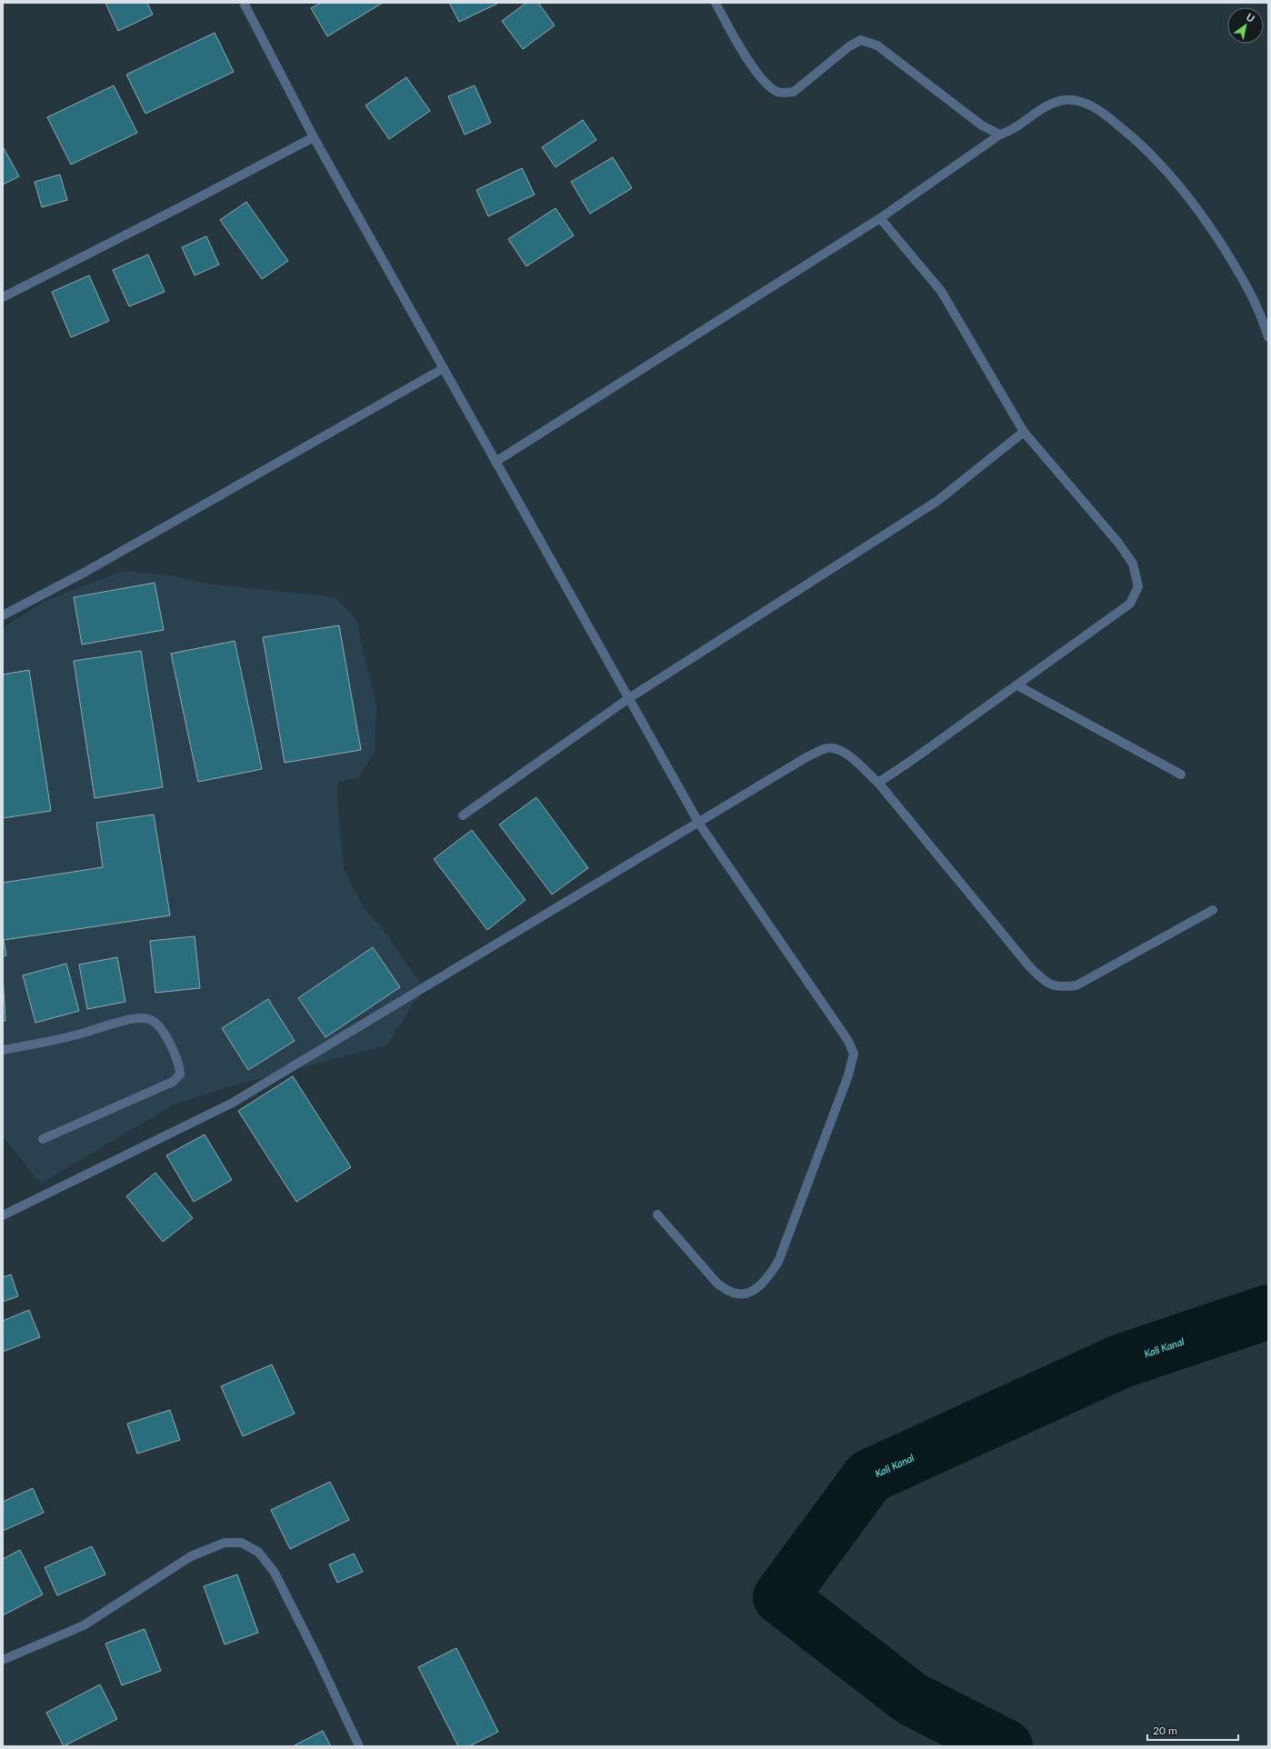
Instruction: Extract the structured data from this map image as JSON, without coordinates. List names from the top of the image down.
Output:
{
  "water": ["Kali Kanal"],
  "scale_bar": "20 m",
  "north": "top right"
}
